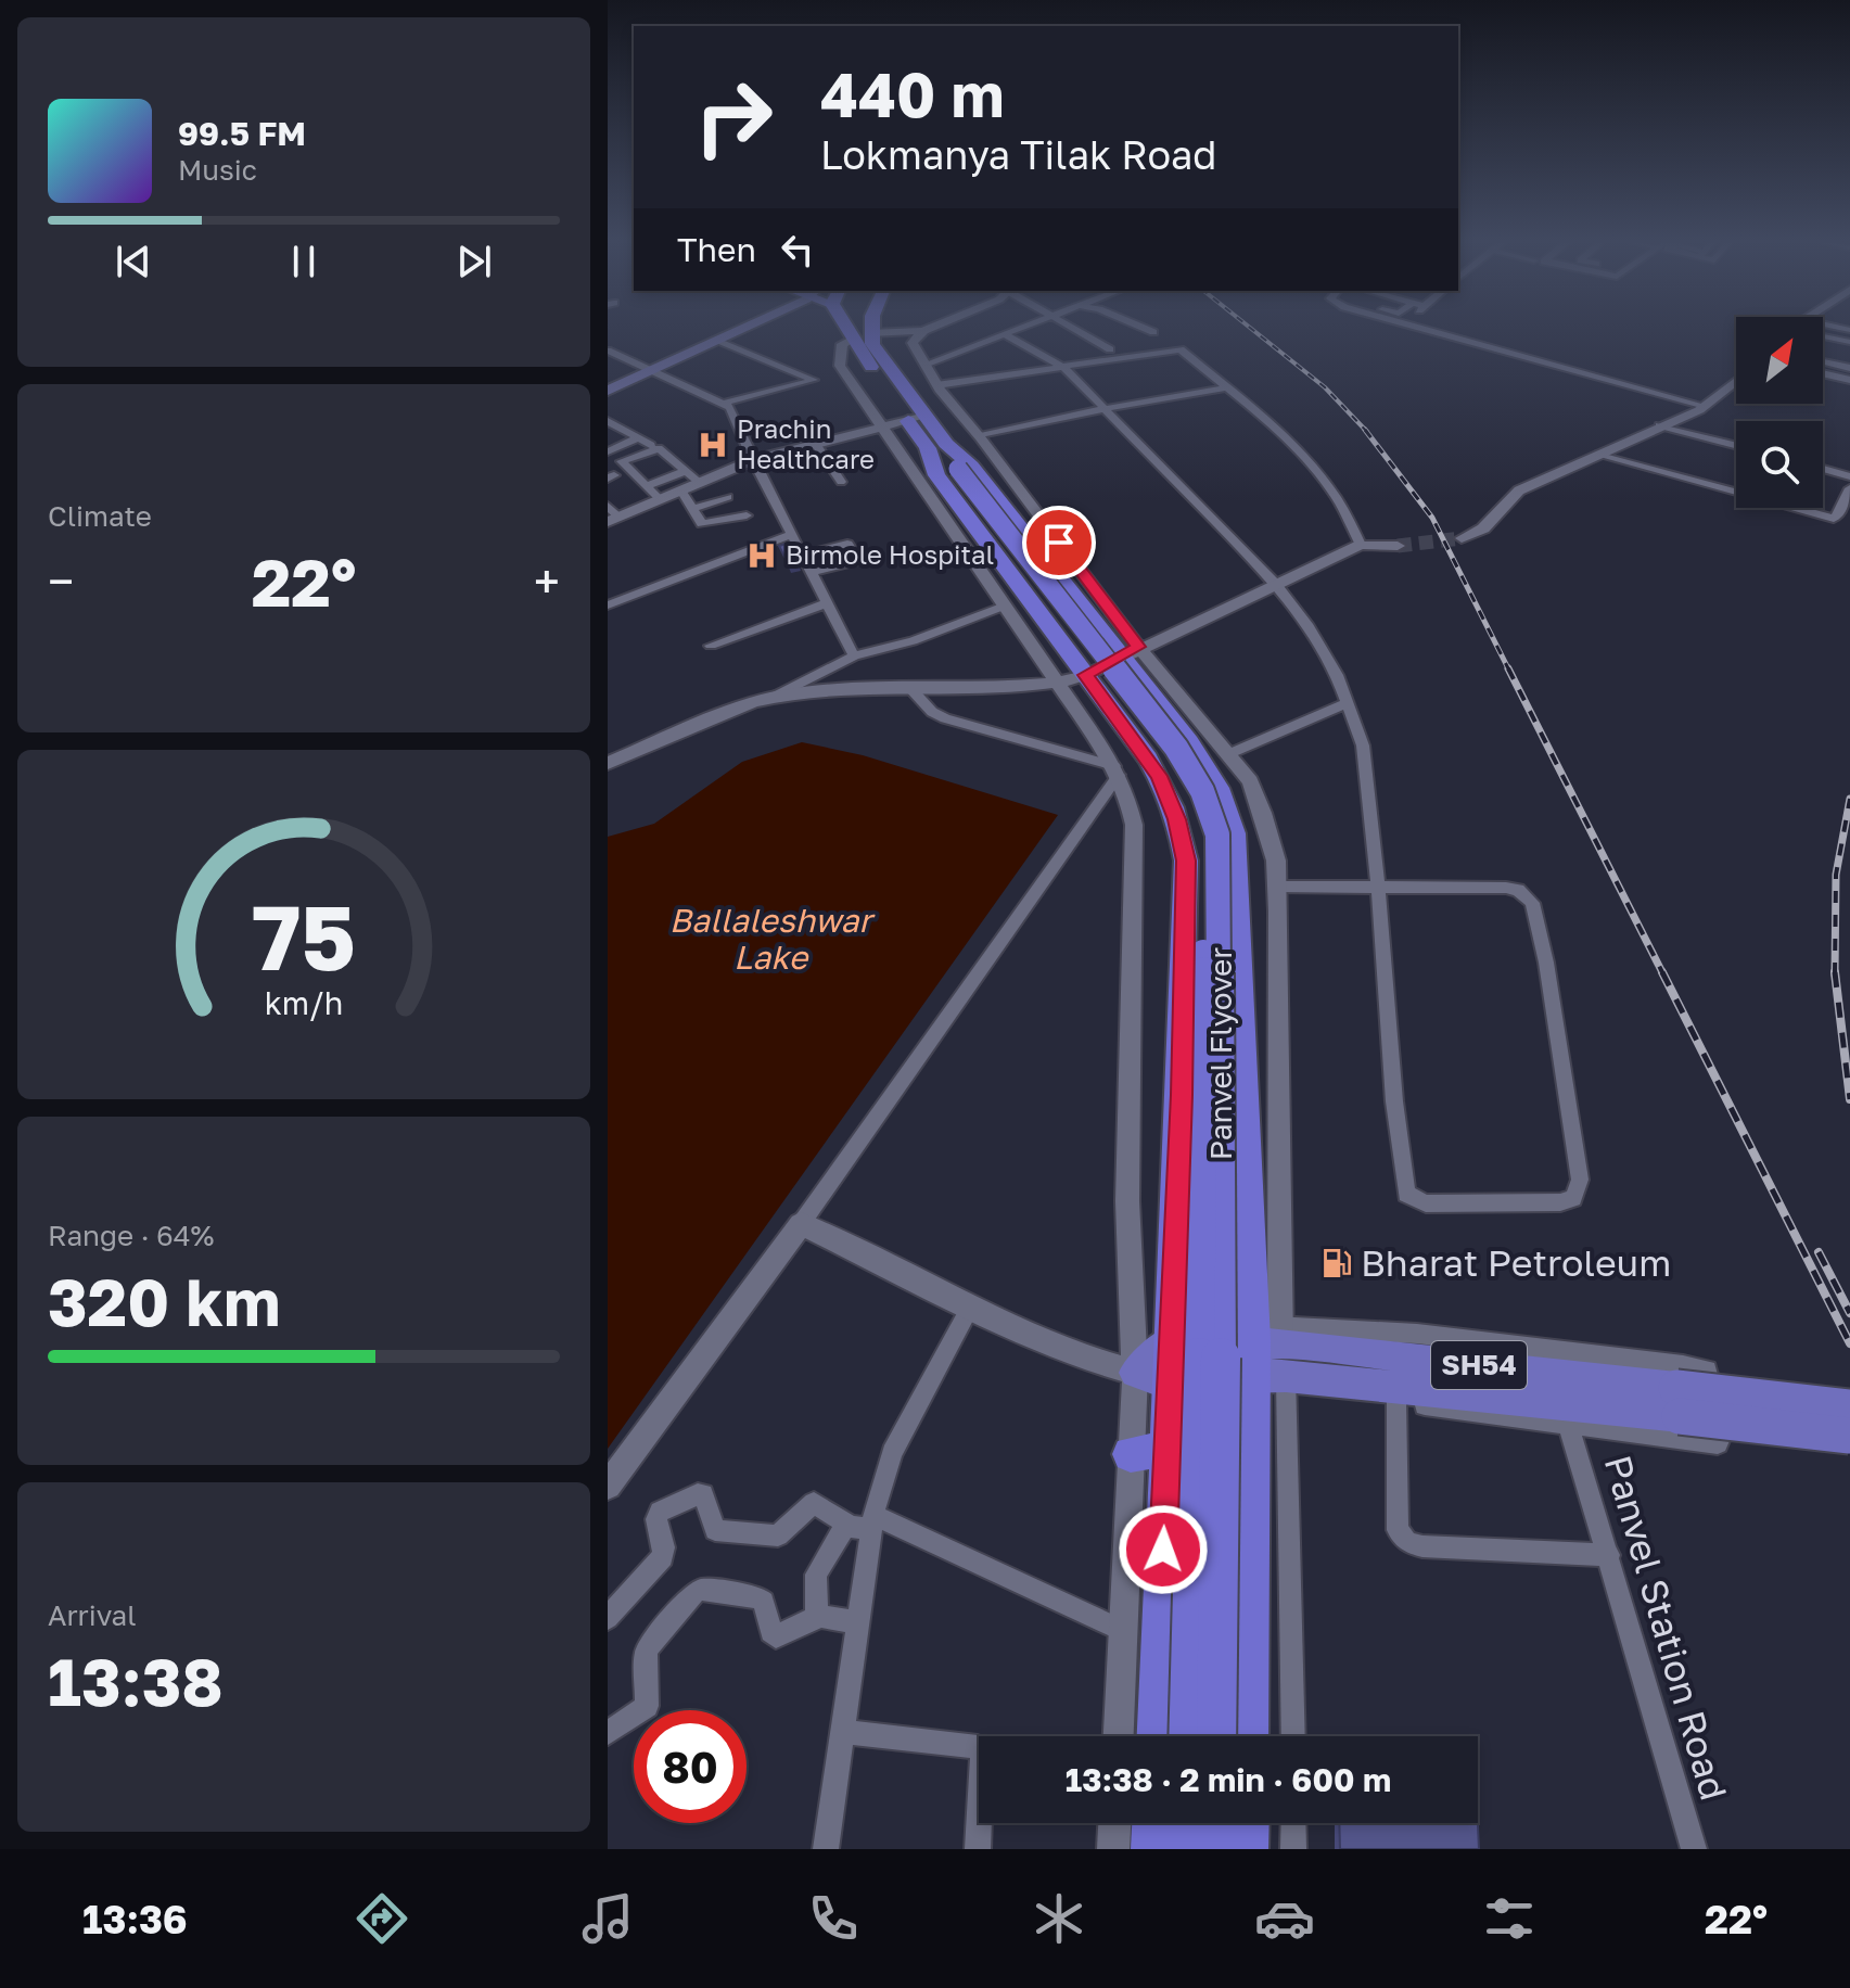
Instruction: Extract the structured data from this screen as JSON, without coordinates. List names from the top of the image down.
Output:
{
  "streets": {
    "highway": ["Panvel Flyover"],
    "main road": ["SH54"],
    "street": ["Panvel Station Road"]
  },
  "water": ["Ballaleshwar Lake"],
  "places": {
    "hospital": ["Prachin Healthcare", "Birmole Hospital"],
    "fuel station": ["Bharat Petroleum"]
  },
  "north": "top right",
  "page": {
    "turn": ["440 m", "Lokmanya Tilak Road"],
    "song": ["99.5 FM", "Music"],
    "then": "Then",
    "tile": [
      "Climate",
      ["Range · 64%", "320 km"],
      ["Arrival", "13:38"]
    ],
    "heat": ["−", "22°", "+"],
    "limit": "80",
    "trip": "13:38 · 2 min · 600 m",
    "tabs": ["13:36", "22°"],
    "gauge": ["75", "km/h"]
  }
}
